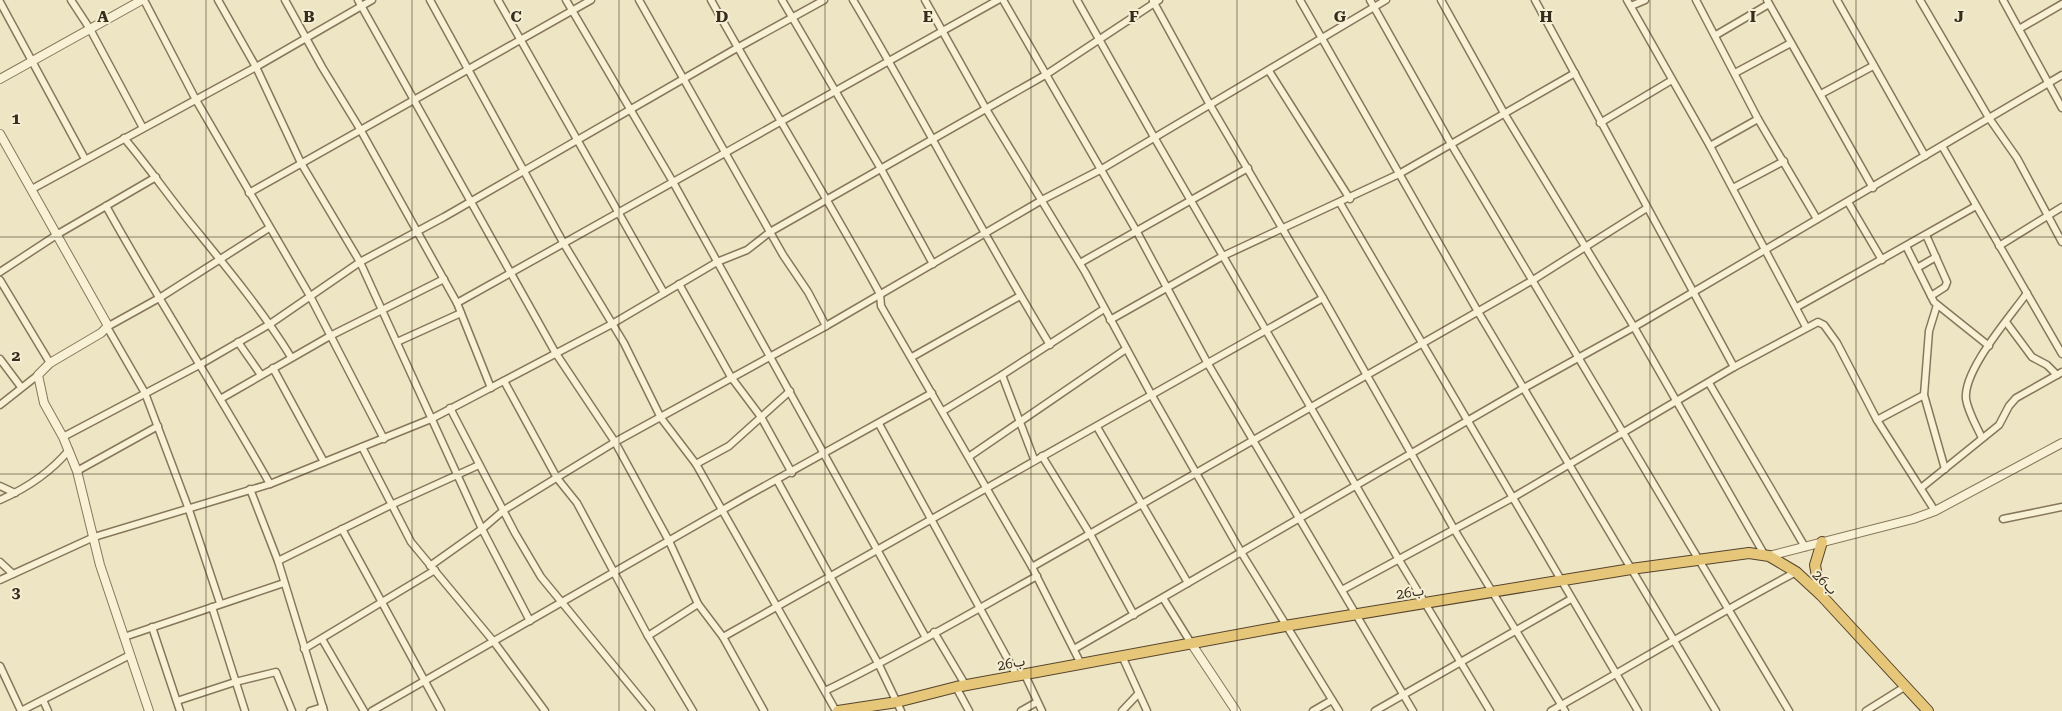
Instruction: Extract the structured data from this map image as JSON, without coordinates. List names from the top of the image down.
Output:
{
  "streets": {
    "highway": ["26ب"]
  },
  "grid": {
    "columns": [
      "A",
      "B",
      "C",
      "D",
      "E",
      "F",
      "G",
      "H",
      "I",
      "J"
    ],
    "rows": ["1", "2", "3"]
  }
}
